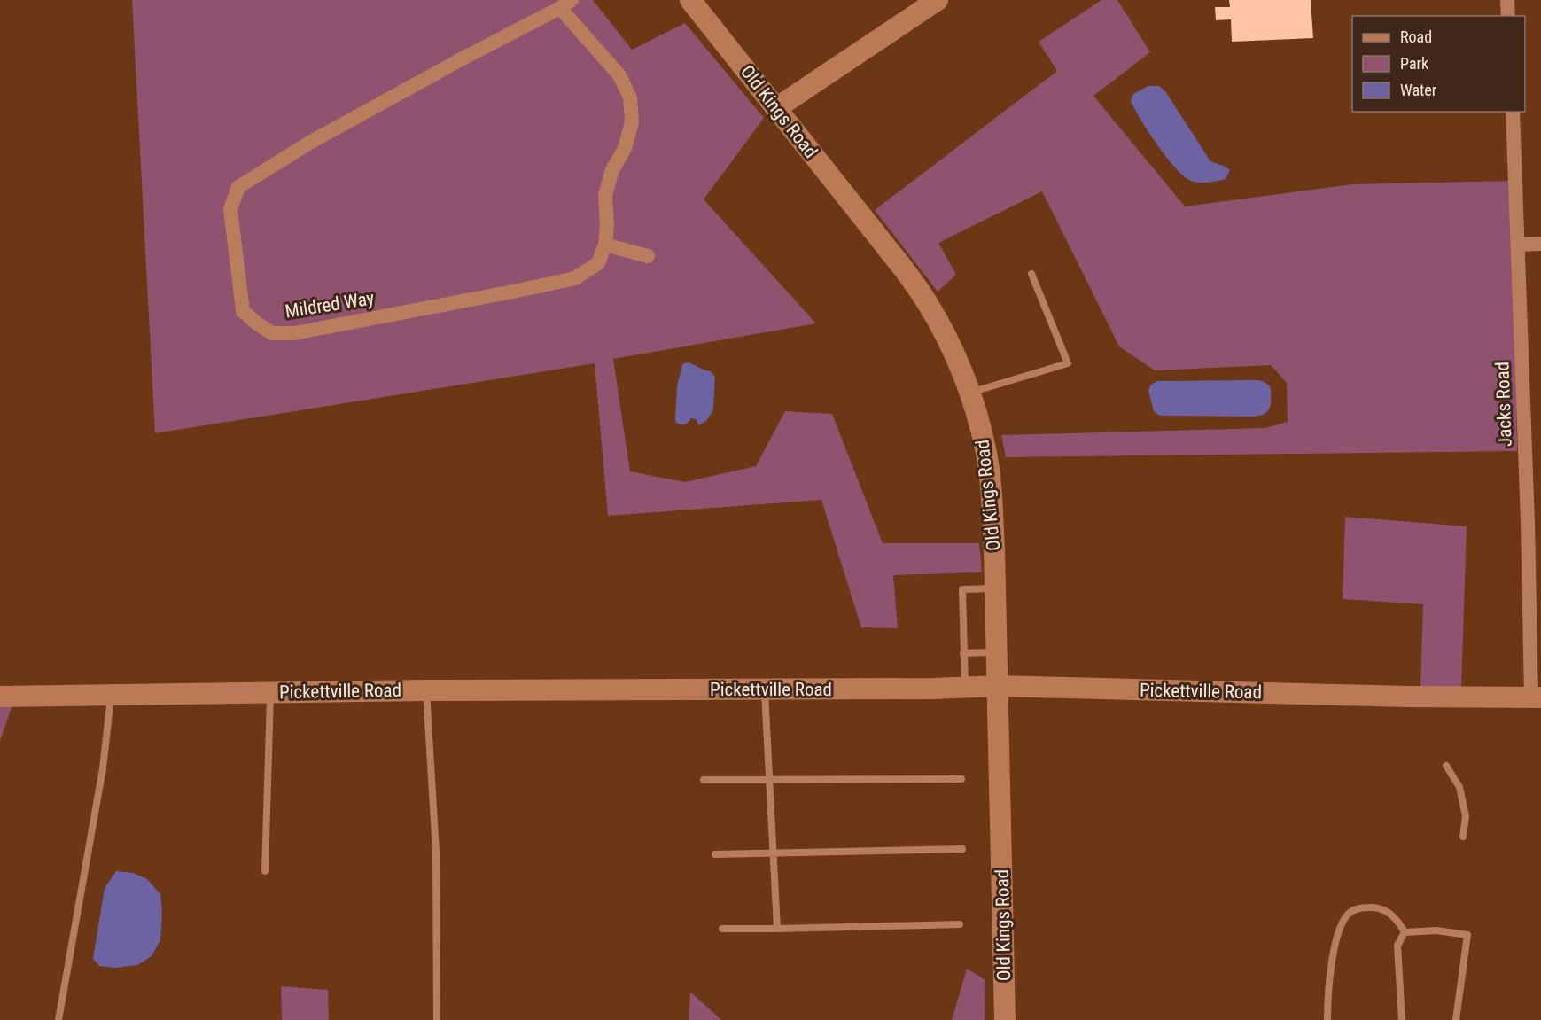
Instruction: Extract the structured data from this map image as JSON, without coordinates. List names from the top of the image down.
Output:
{
  "streets": {
    "street": [
      "Old Kings Road",
      "Mildred Way",
      "Jacks Road",
      "Pickettville Road"
    ]
  },
  "crossings": [
    ["Old Kings Road", "Pickettville Road"],
    ["Jacks Road", "Pickettville Road"]
  ],
  "legend": ["Road", "Park", "Water"]
}
